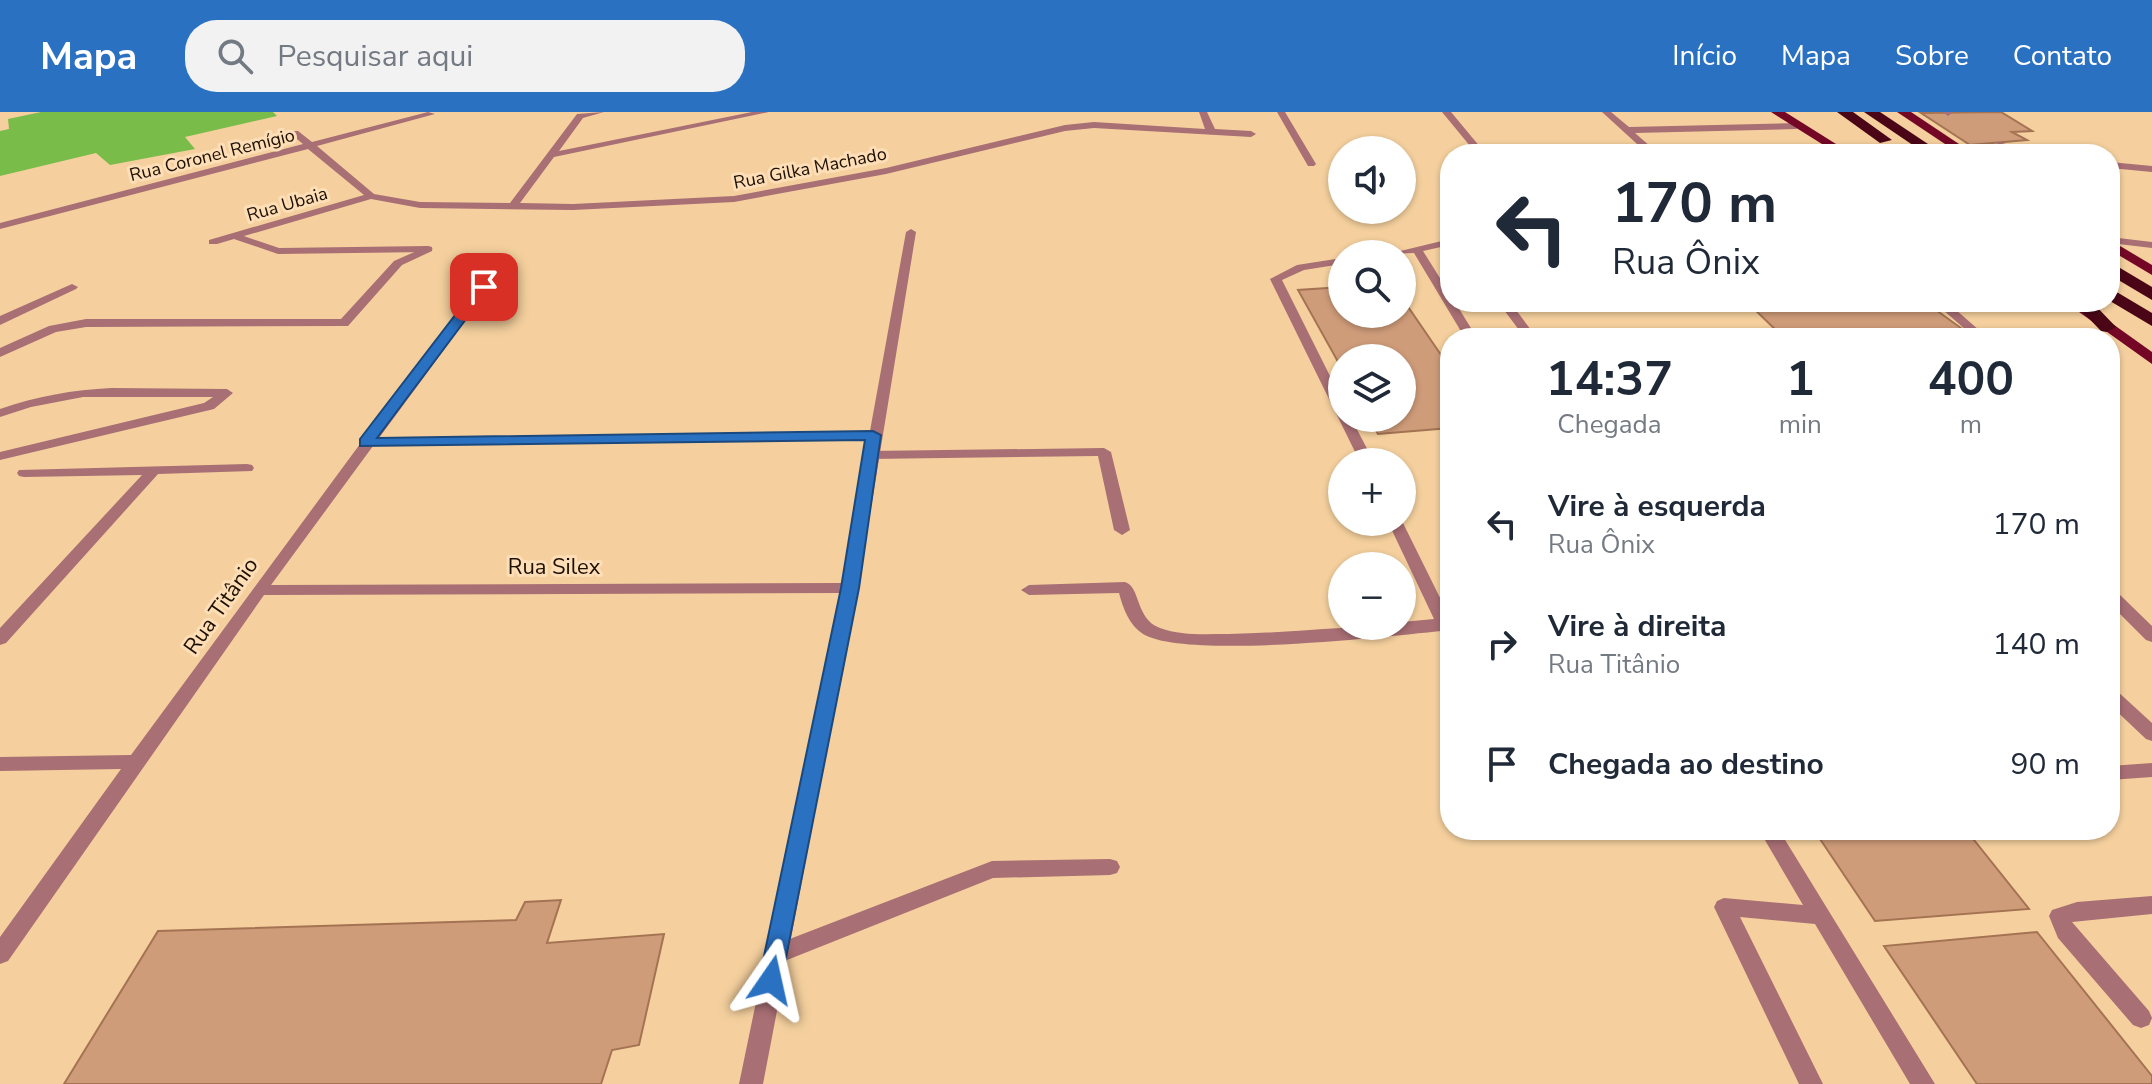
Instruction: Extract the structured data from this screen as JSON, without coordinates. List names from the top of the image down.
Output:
{
  "streets": {
    "street": [
      "Rua Coronel Remígio",
      "Rua Gilka Machado",
      "Rua Ubaia",
      "Rua Silex",
      "Rua Titânio"
    ]
  },
  "crossings": [
    ["Rua Gilka Machado", "Rua Ubaia"],
    ["Rua Silex", "Rua Titânio"]
  ],
  "page": {
    "header": "Mapa",
    "search": "Pesquisar aqui",
    "nav": [
      "Início",
      "Mapa",
      "Sobre",
      "Contato"
    ],
    "map_buttons": ["+", "−"],
    "turn": ["170 m", "Rua Ônix"],
    "eta": [
      "14:37",
      "Chegada",
      "1",
      "min",
      "400",
      "m"
    ],
    "list": [
      {
        "name": "Vire à esquerda",
        "note": "Rua Ônix",
        "value": "170 m"
      },
      {
        "name": "Vire à direita",
        "note": "Rua Titânio",
        "value": "140 m"
      },
      {
        "name": "Chegada ao destino",
        "value": "90 m"
      }
    ]
  }
}
